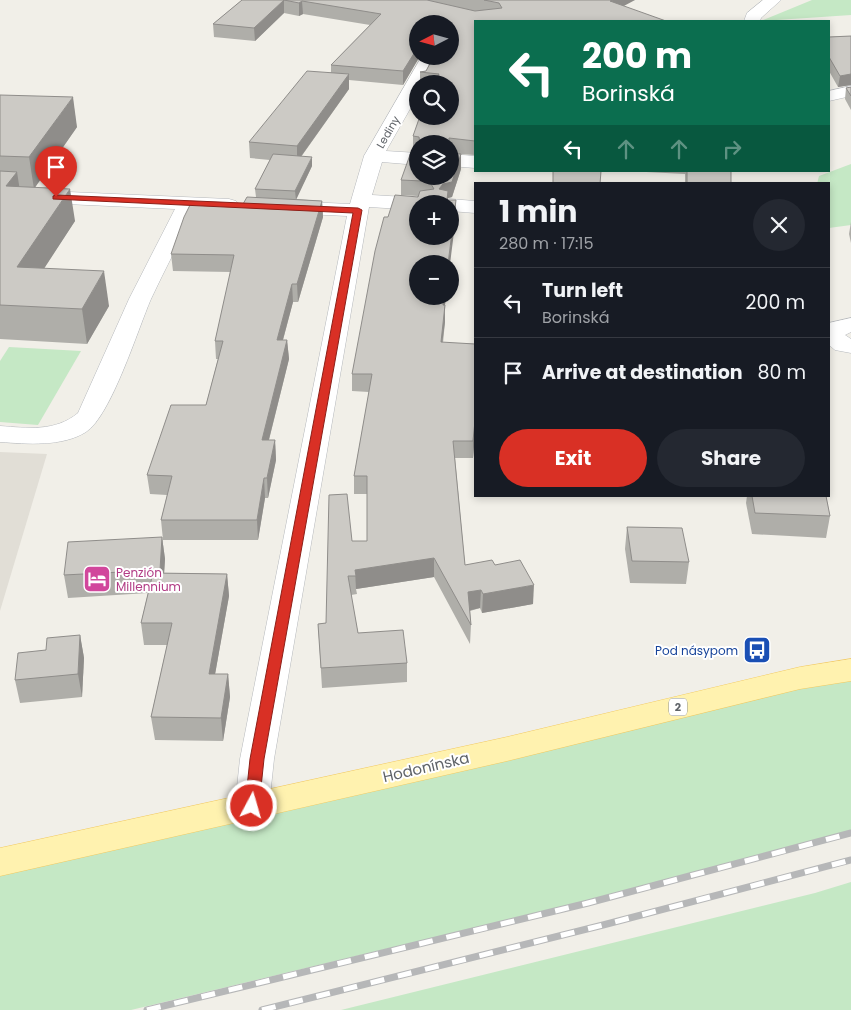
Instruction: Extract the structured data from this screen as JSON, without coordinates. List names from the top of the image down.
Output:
{
  "streets": {
    "main road": ["2", "Hodonínska"],
    "street": ["Lediny"]
  },
  "crossings": [
    ["Lediny", "Hodonínska"]
  ],
  "places": {
    "hotel": ["Penzión Millennium"],
    "bus stop": ["Pod násypom"]
  },
  "north": "left",
  "page": {
    "map_buttons": ["+", "−"],
    "turn": ["200 m", "Borinská"],
    "heading": ["1 min", "280 m · 17:15"],
    "list": [
      {
        "name": "Turn left",
        "note": "Borinská",
        "value": "200 m"
      },
      {
        "name": "Arrive at destination",
        "value": "80 m"
      }
    ],
    "buttons": ["Exit", "Share"]
  }
}
